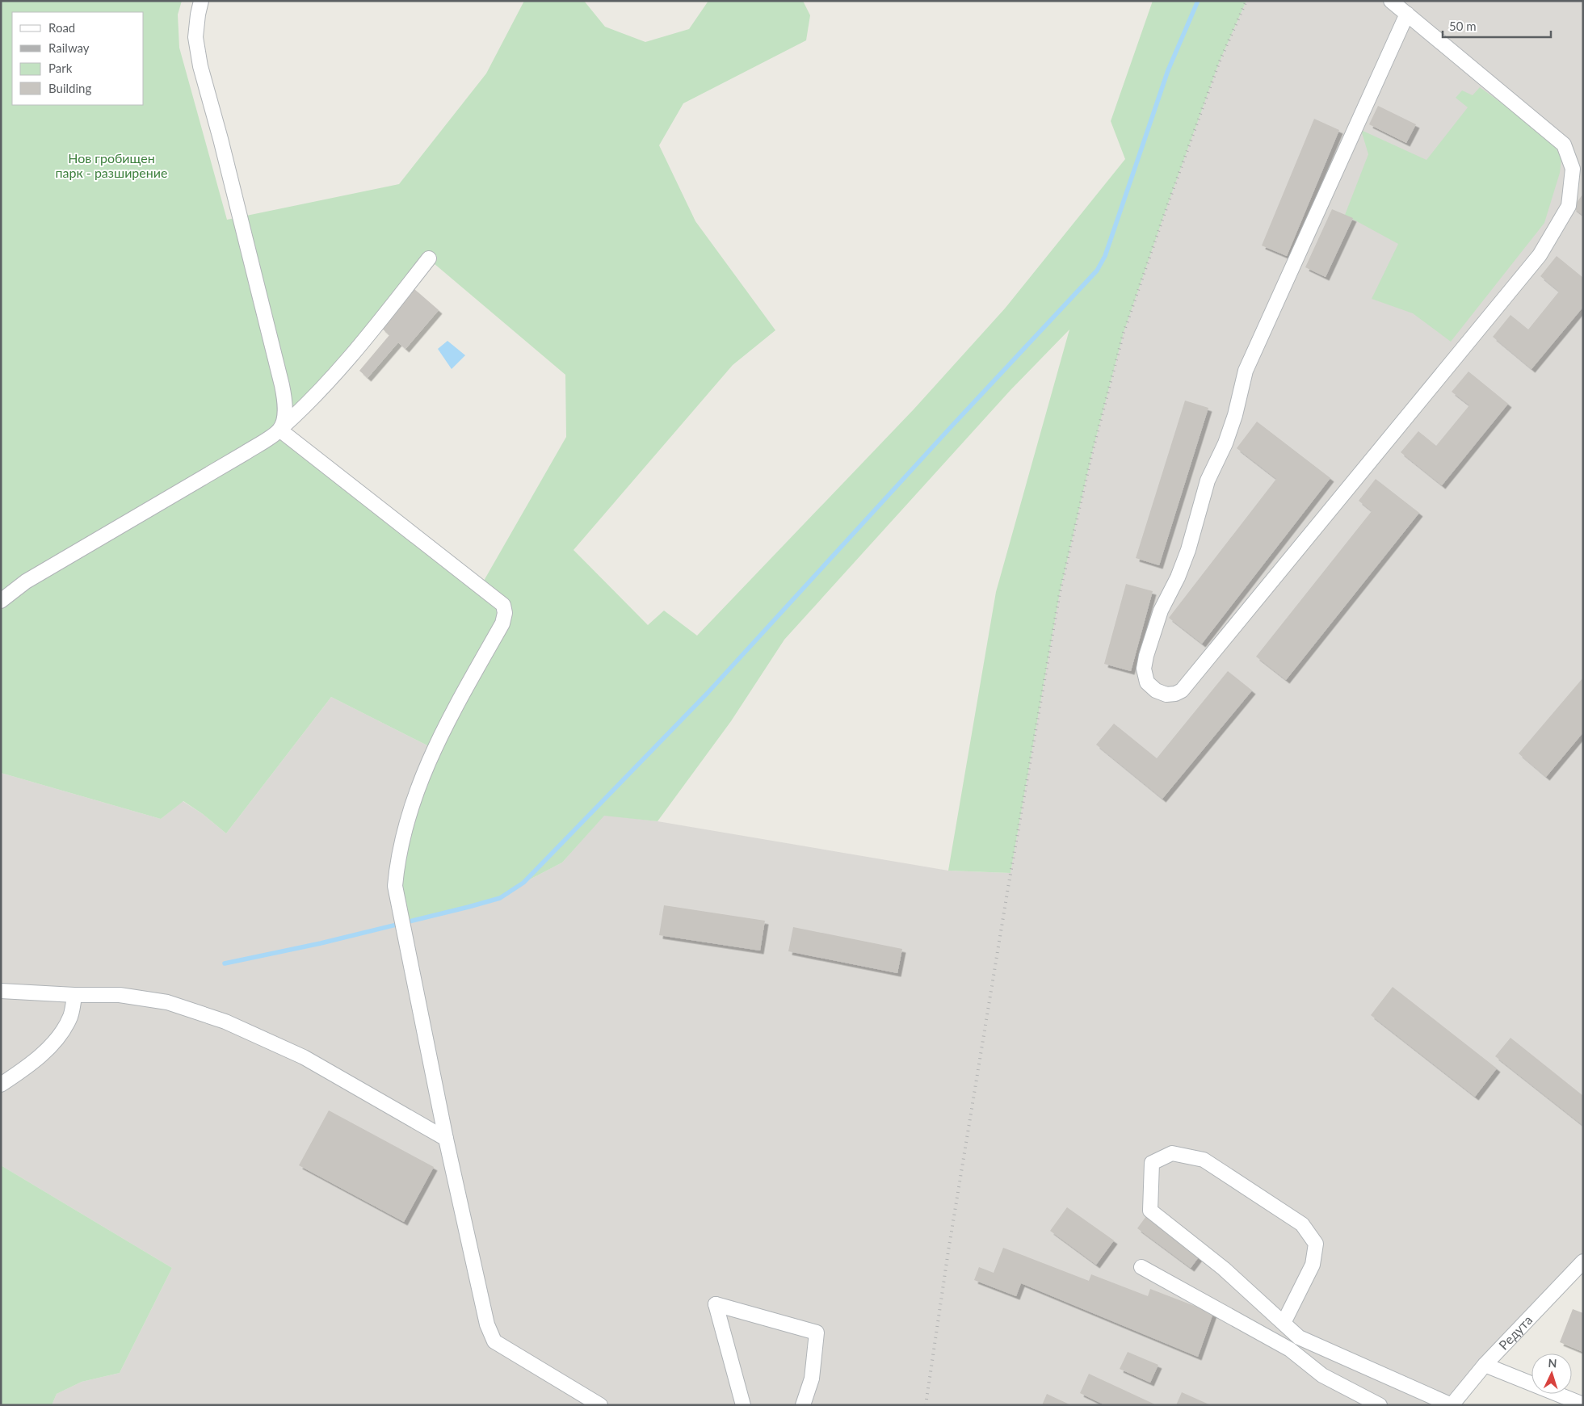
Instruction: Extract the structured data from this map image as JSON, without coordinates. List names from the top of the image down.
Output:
{
  "streets": {
    "street": ["Редута"]
  },
  "parks": ["Нов гробищен парк - разширение"],
  "legend": [
    "Road",
    "Railway",
    "Park",
    "Building"
  ],
  "scale_bar": "50 m",
  "north": "top"
}
